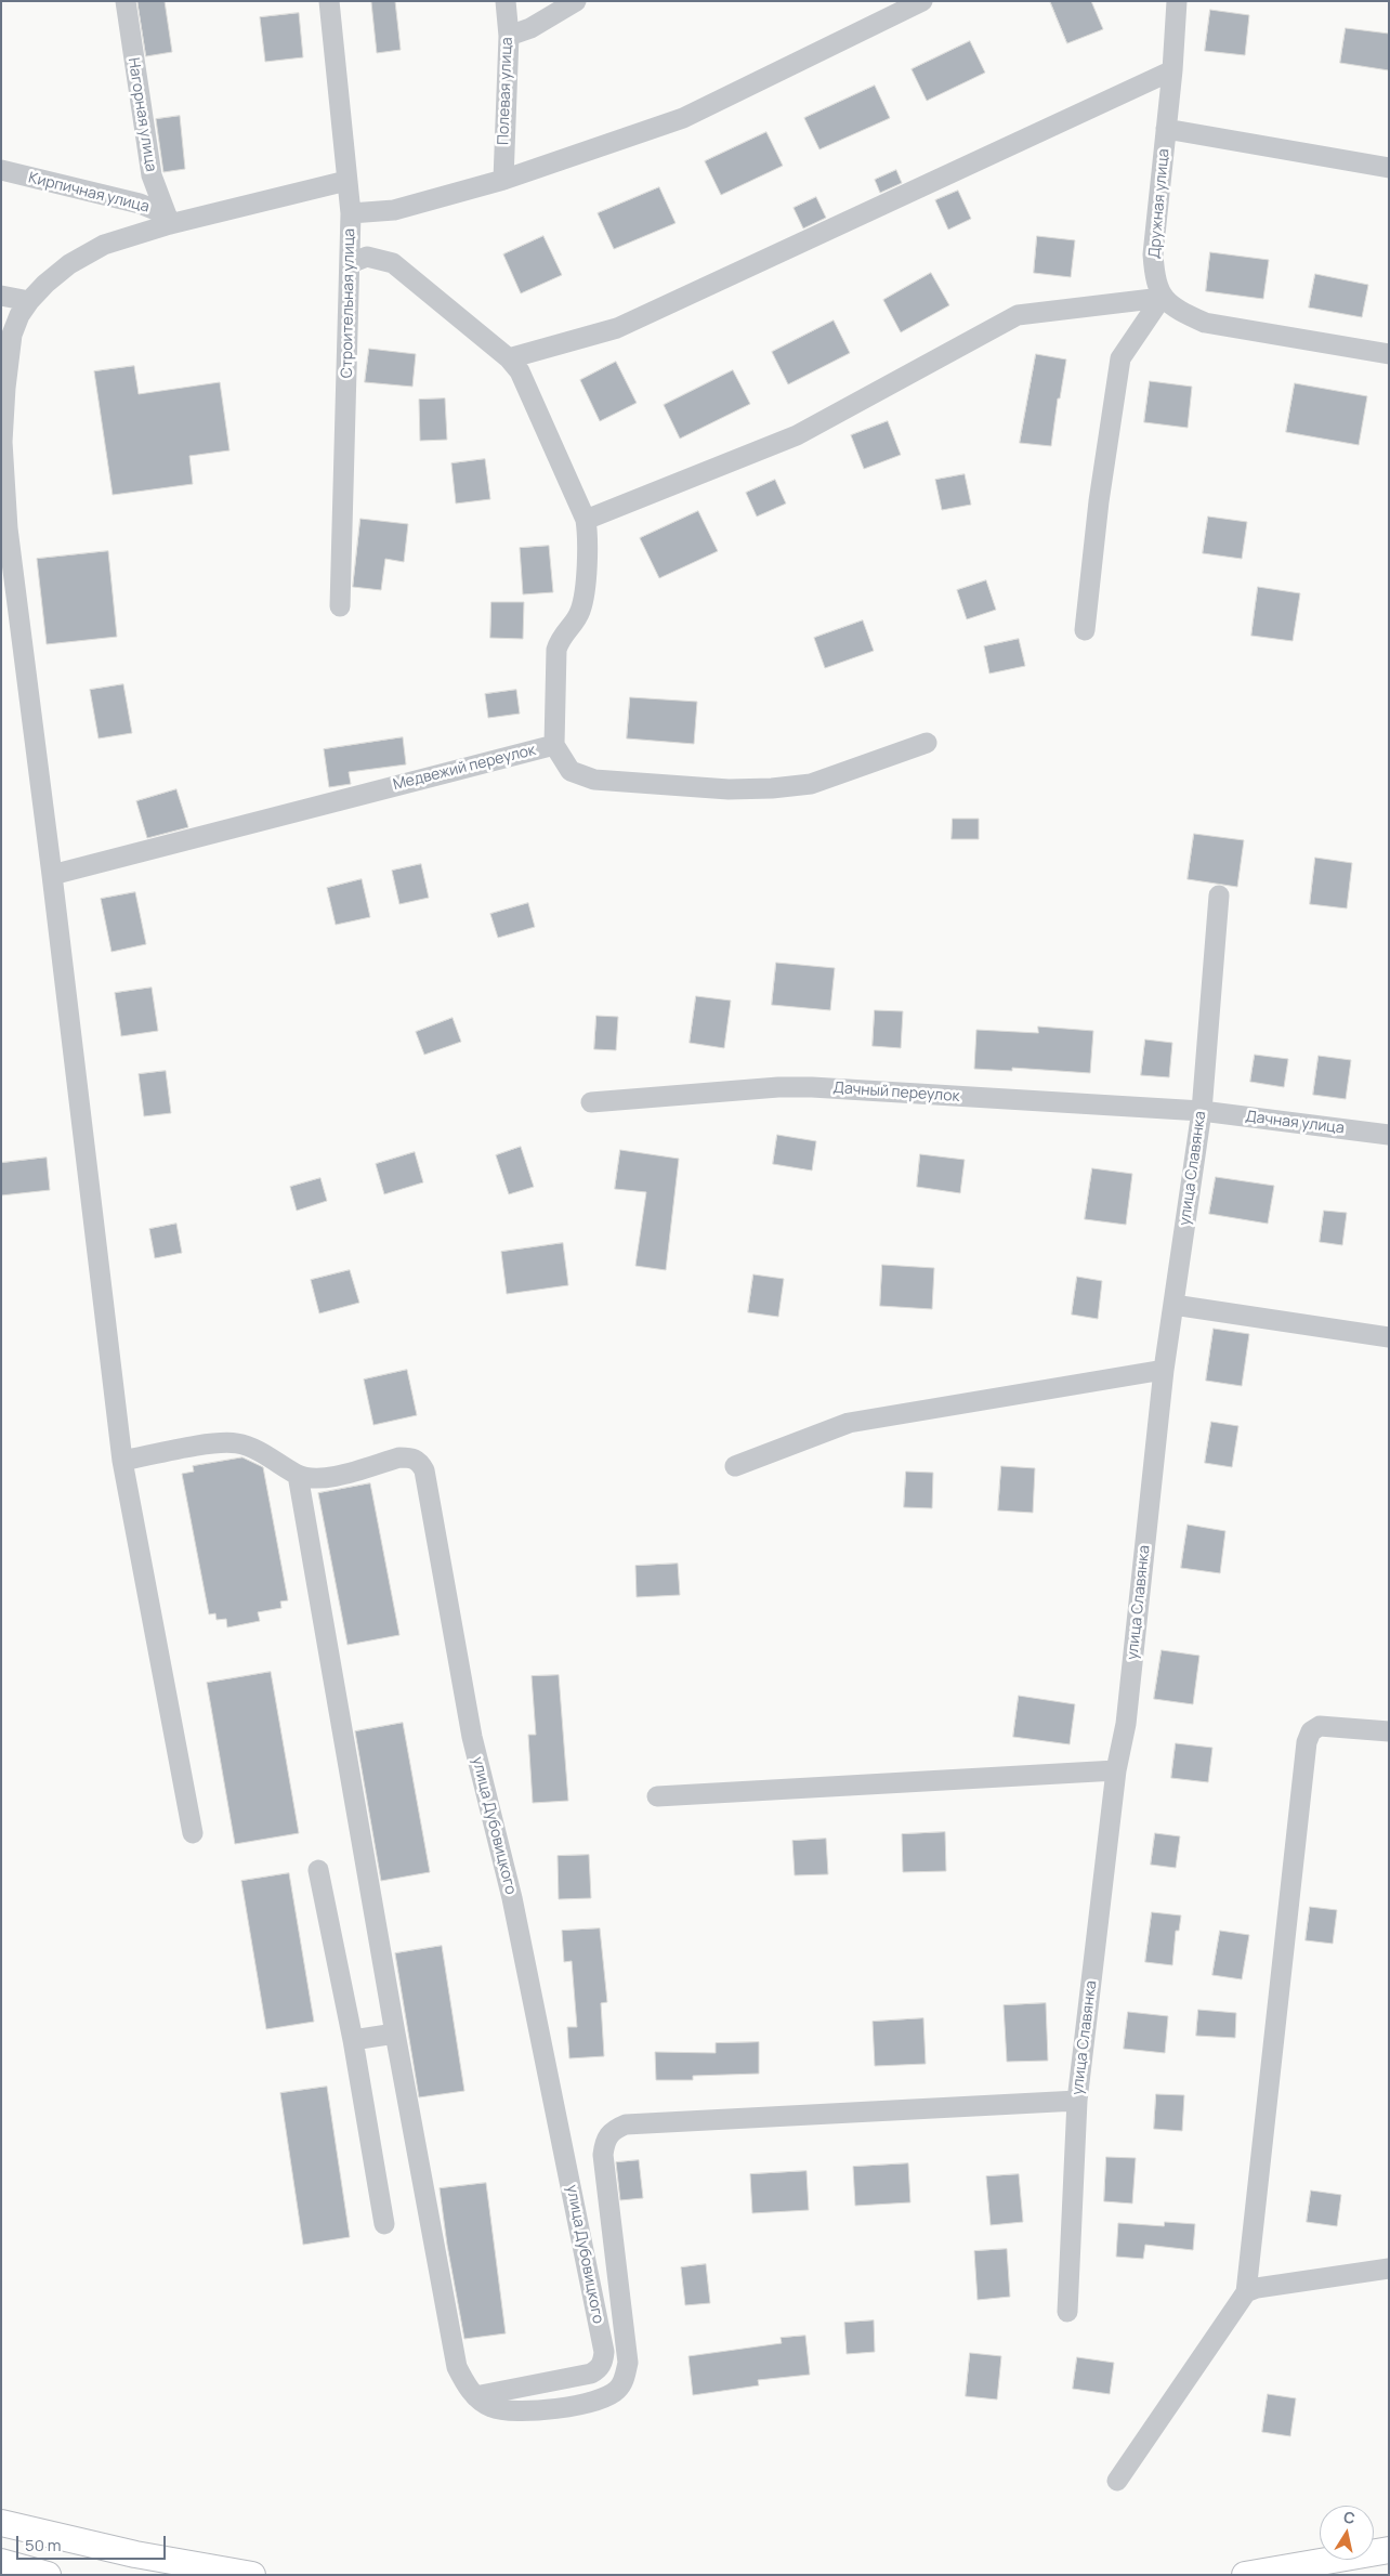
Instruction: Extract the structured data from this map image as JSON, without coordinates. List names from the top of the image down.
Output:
{
  "streets": {
    "street": [
      "Полевая улица",
      "Нагорная улица",
      "Кирпичная улица",
      "Дружная улица",
      "Строительная улица",
      "Медвежий переулок",
      "Дачный переулок",
      "Дачная улица",
      "улица Славянка",
      "улица Дубовицкого"
    ]
  },
  "crossings": [
    ["Нагорная улица", "Кирпичная улица"],
    ["Дачный переулок", "Дачная улица"],
    ["Дачный переулок", "улица Славянка"],
    ["Дачная улица", "улица Славянка"]
  ],
  "scale_bar": "50 m",
  "north": "top"
}
